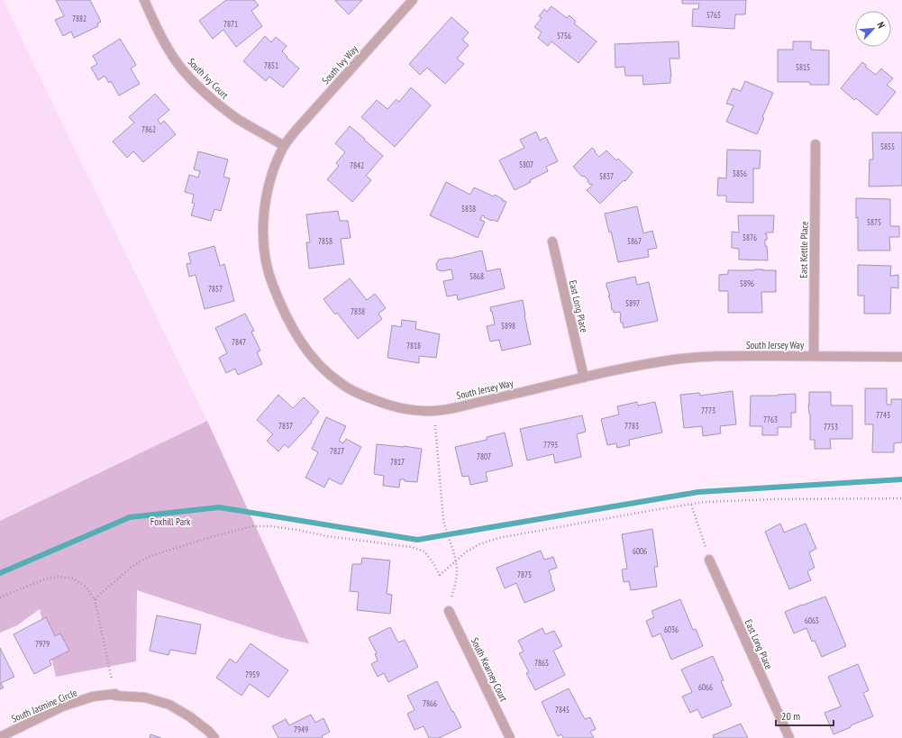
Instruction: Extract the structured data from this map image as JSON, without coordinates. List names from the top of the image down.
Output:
{
  "streets": {
    "street": [
      "South Ivy Way",
      "South Ivy Court",
      "East Kettle Place",
      "East Long Place",
      "South Jersey Way",
      "South Kearney Court",
      "South Jasmine Circle"
    ]
  },
  "crossings": [
    ["South Ivy Way", "South Ivy Court"],
    ["South Ivy Way", "South Jersey Way"],
    ["South Ivy Court", "South Jersey Way"],
    ["East Kettle Place", "South Jersey Way"],
    ["East Long Place", "South Jersey Way"]
  ],
  "parks": ["Foxhill Park"],
  "house_numbers": [
    "5765",
    "7882",
    "7871",
    "5756",
    "7851",
    "5815",
    "7862",
    "5855",
    "5807",
    "7842",
    "5856",
    "5837",
    "5838",
    "5875",
    "5876",
    "7858",
    "5867",
    "5868",
    "5896",
    "7857",
    "5897",
    "7838",
    "5898",
    "7847",
    "7818",
    "7773",
    "7743",
    "7763",
    "7837",
    "7783",
    "7753",
    "7793",
    "7827",
    "7807",
    "7817",
    "6006",
    "7875",
    "6065",
    "6036",
    "7979",
    "7865",
    "7959",
    "6066",
    "7866",
    "7845",
    "7949"
  ],
  "scale_bar": "20 m",
  "north": "top right"
}
